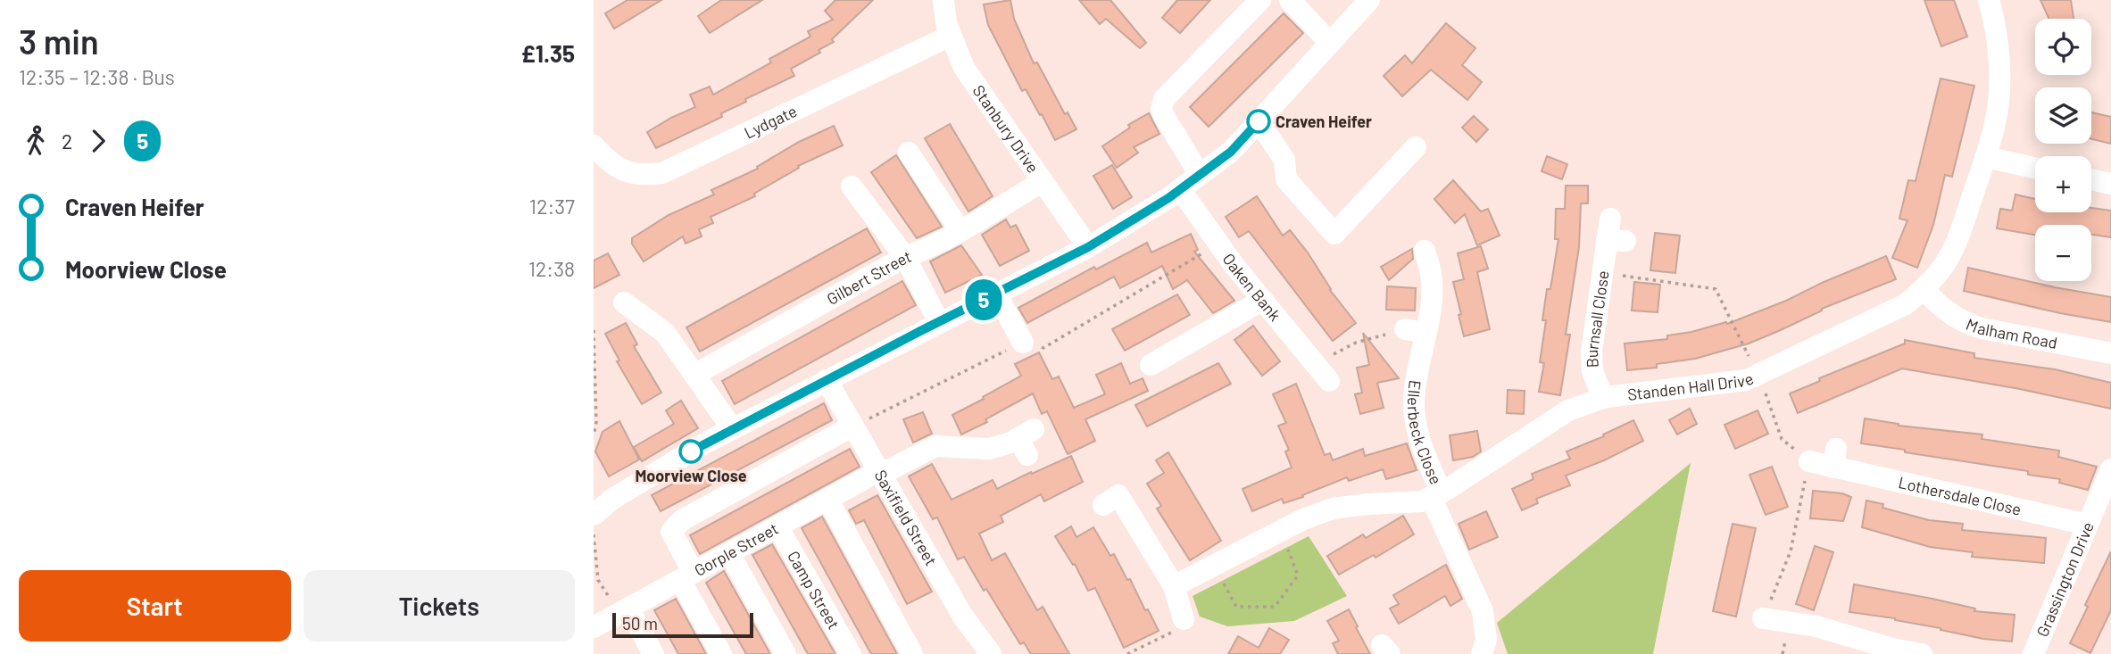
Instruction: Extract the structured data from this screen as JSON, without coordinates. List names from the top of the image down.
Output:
{
  "streets": {
    "street": [
      "Lydgate",
      "Stanbury Drive",
      "Gilbert Street",
      "Oaken Bank",
      "Burnsall Close",
      "Malham Road",
      "Standen Hall Drive",
      "Ellerbeck Close",
      "Lothersdale Close",
      "Saxifield Street",
      "Gorple Street",
      "Grassington Drive",
      "Camp Street"
    ]
  },
  "crossings": [
    ["Lydgate", "Stanbury Drive"],
    ["Stanbury Drive", "Gilbert Street"],
    ["Burnsall Close", "Standen Hall Drive"],
    ["Malham Road", "Standen Hall Drive"],
    ["Standen Hall Drive", "Ellerbeck Close"],
    ["Lothersdale Close", "Grassington Drive"],
    ["Saxifield Street", "Gorple Street"],
    ["Gorple Street", "Camp Street"]
  ],
  "places": ["Craven Heifer", "Moorview Close"],
  "lines": ["bus line 5"],
  "scale_bar": "50 m",
  "page": {
    "heading": ["3 min", "12:35 – 12:38 · Bus", "£1.35"],
    "on_map": "5",
    "map_buttons": ["+", "−"],
    "legs": ["2", "5"],
    "list": [
      {
        "name": "Craven Heifer",
        "value": "12:37"
      },
      {
        "name": "Moorview Close",
        "value": "12:38"
      }
    ],
    "buttons": ["Start", "Tickets"],
    "scale": "50 m"
  }
}
